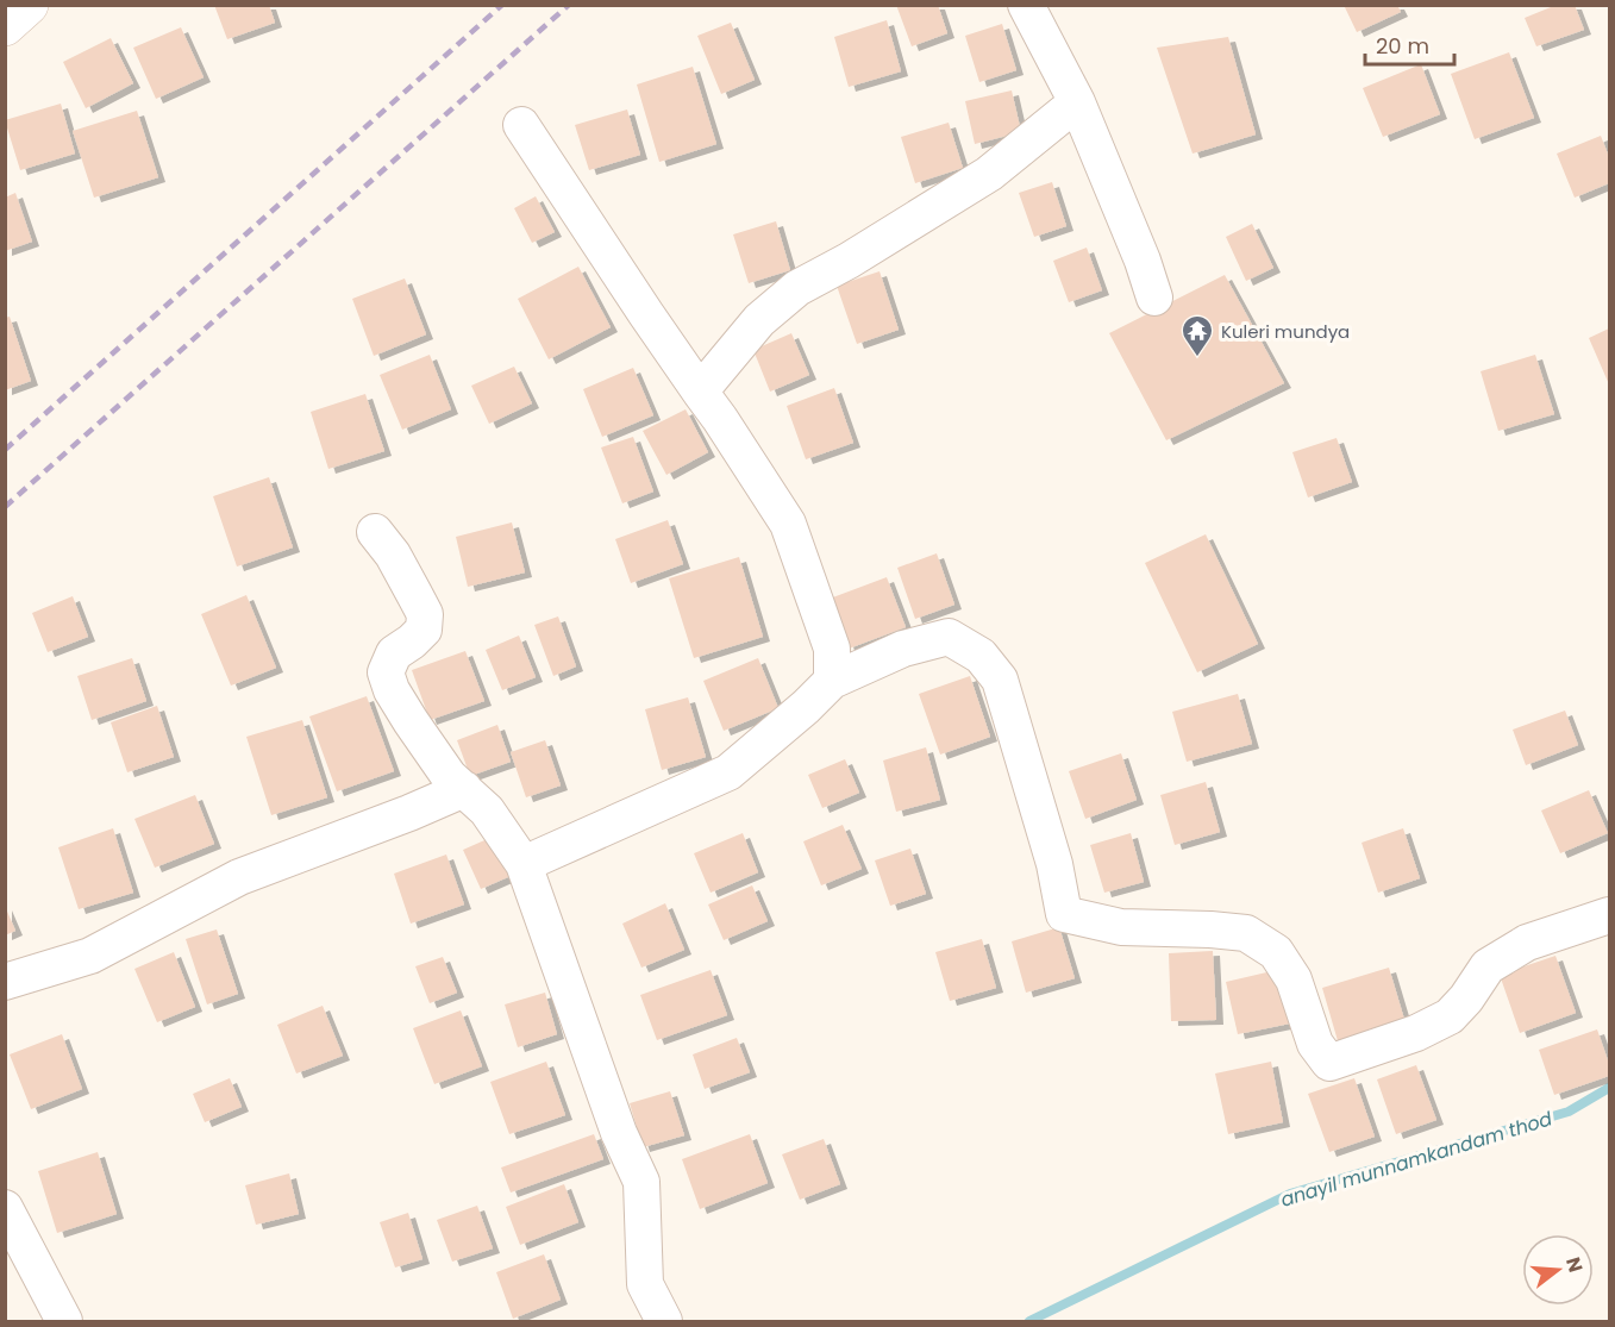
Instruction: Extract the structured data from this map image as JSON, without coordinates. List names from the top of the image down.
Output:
{
  "water": ["anayil munnamkandam thod"],
  "places": {
    "temple": ["Kuleri mundya"]
  },
  "scale_bar": "20 m",
  "north": "right"
}
